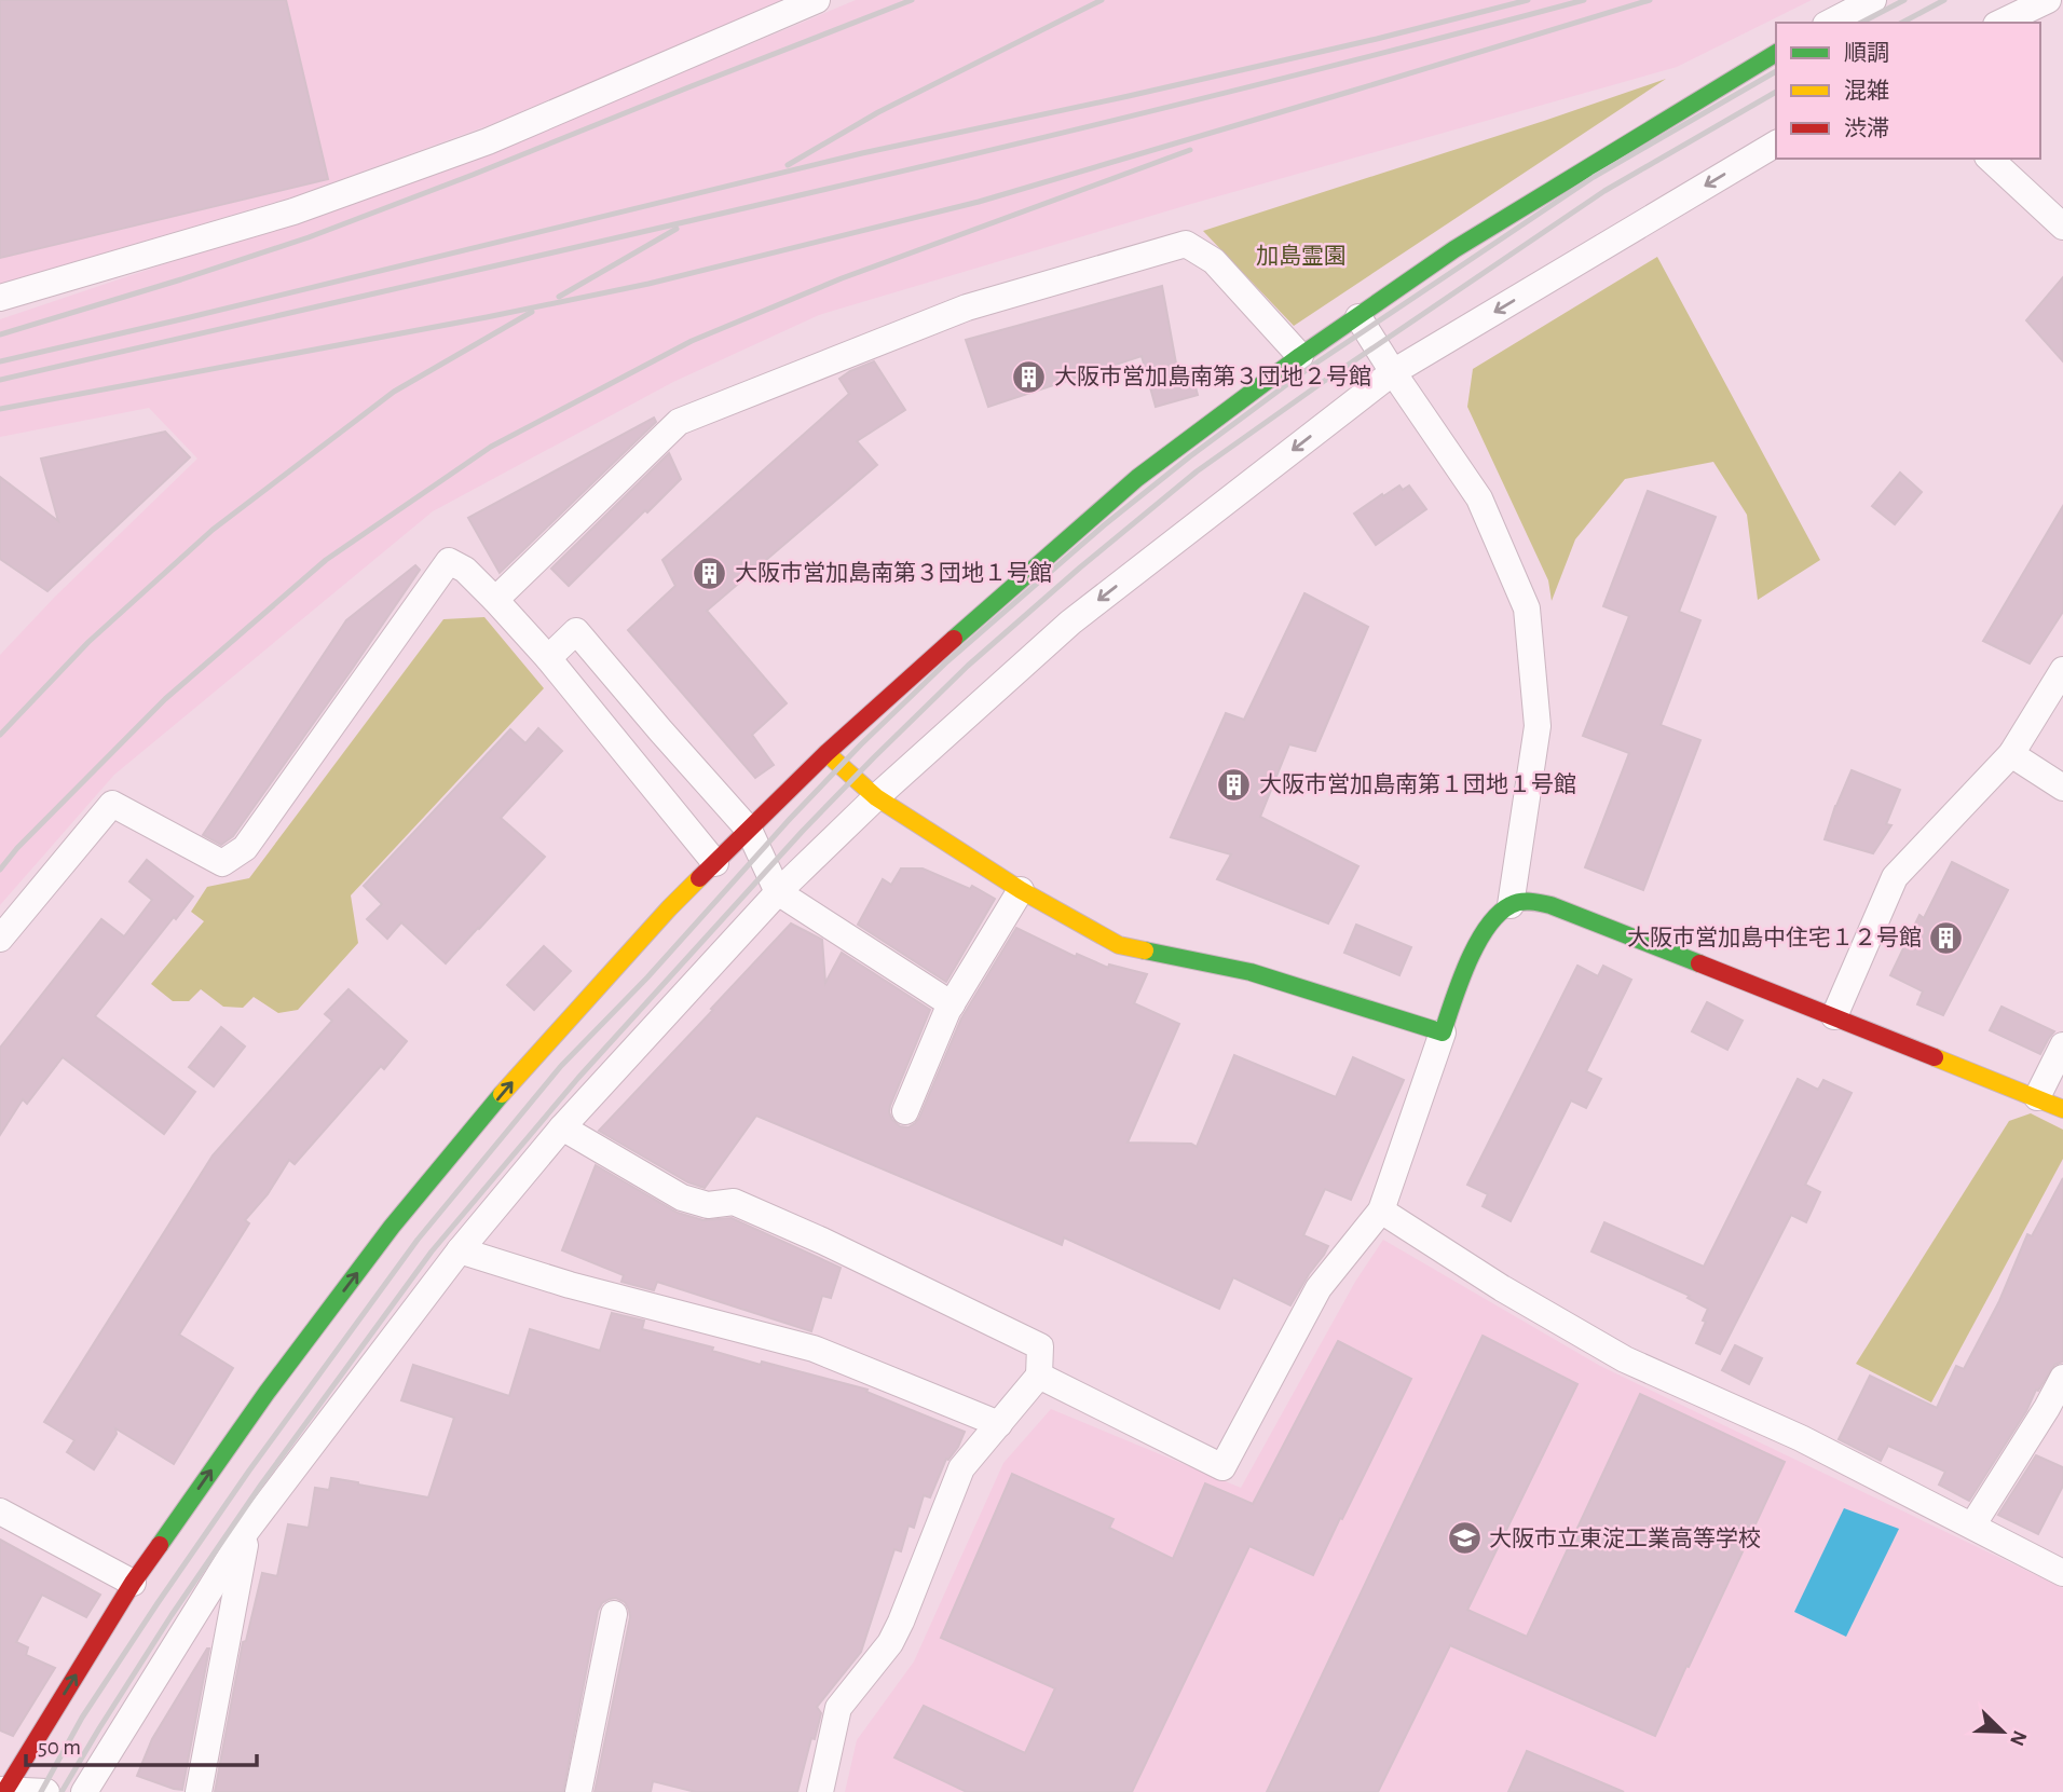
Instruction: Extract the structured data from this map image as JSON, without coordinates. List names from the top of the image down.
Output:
{
  "parks": ["加島霊園"],
  "places": {
    "building": [
      "大阪市営加島南第３団地２号館",
      "大阪市営加島南第３団地１号館",
      "大阪市営加島南第１団地１号館",
      "大阪市営加島中住宅１２号館"
    ],
    "school or university": ["大阪市立東淀工業高等学校"]
  },
  "legend": ["順調", "混雑", "渋滞"],
  "scale_bar": "50 m",
  "north": "bottom right"
}
